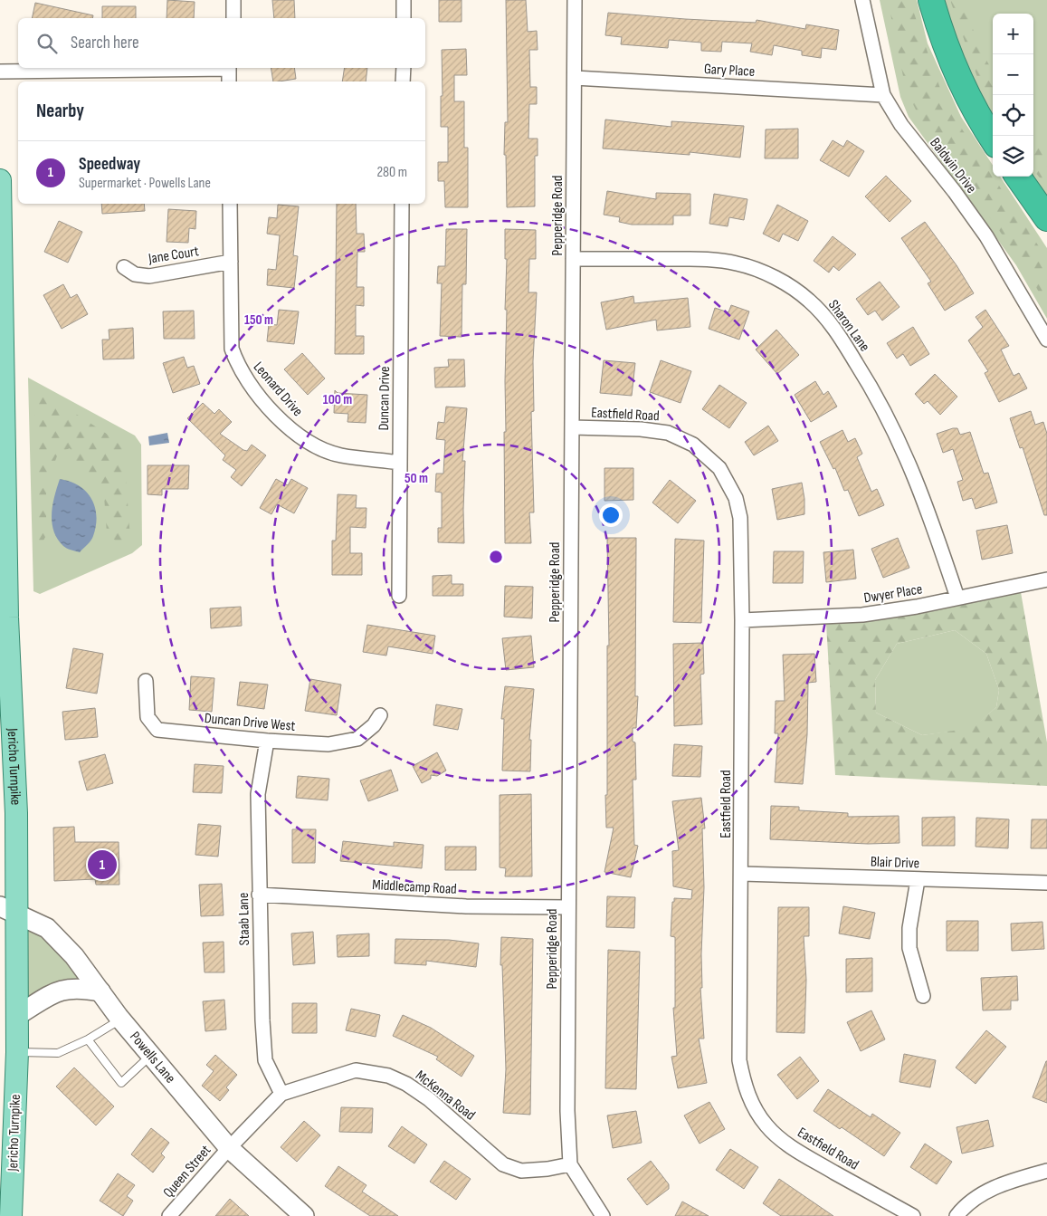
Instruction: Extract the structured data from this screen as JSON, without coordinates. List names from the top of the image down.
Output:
{
  "streets": {
    "main road": ["Jericho Turnpike"],
    "street": [
      "Gary Place",
      "Baldwin Drive",
      "Pepperidge Road",
      "Jane Court",
      "Sharon Lane",
      "Leonard Drive",
      "Duncan Drive",
      "Eastfield Road",
      "Dwyer Place",
      "Duncan Drive West",
      "Blair Drive",
      "Middlecamp Road",
      "Staab Lane",
      "Powells Lane",
      "McKenna Road",
      "Queen Street"
    ]
  },
  "crossings": [
    ["Gary Place", "Baldwin Drive"],
    ["Gary Place", "Pepperidge Road"],
    ["Pepperidge Road", "Sharon Lane"],
    ["Pepperidge Road", "Eastfield Road"],
    ["Pepperidge Road", "Middlecamp Road"],
    ["Pepperidge Road", "McKenna Road"],
    ["Jane Court", "Leonard Drive"],
    ["Sharon Lane", "Dwyer Place"],
    ["Leonard Drive", "Duncan Drive"],
    ["Eastfield Road", "Dwyer Place"],
    ["Eastfield Road", "Blair Drive"],
    ["Duncan Drive West", "Staab Lane"],
    ["Jericho Turnpike", "Powells Lane"],
    ["Middlecamp Road", "Staab Lane"],
    ["Staab Lane", "McKenna Road"],
    ["Powells Lane", "McKenna Road"],
    ["Powells Lane", "Queen Street"],
    ["McKenna Road", "Queen Street"]
  ],
  "page": {
    "map_buttons": ["+", "−"],
    "search": "Search here",
    "heading": "Nearby",
    "list": [
      {
        "mark": "1",
        "name": "Speedway",
        "note": "Supermarket · Powells Lane",
        "value": "280 m"
      }
    ],
    "pins": "1"
  },
  "rings": ["150 m", "100 m", "50 m"]
}
